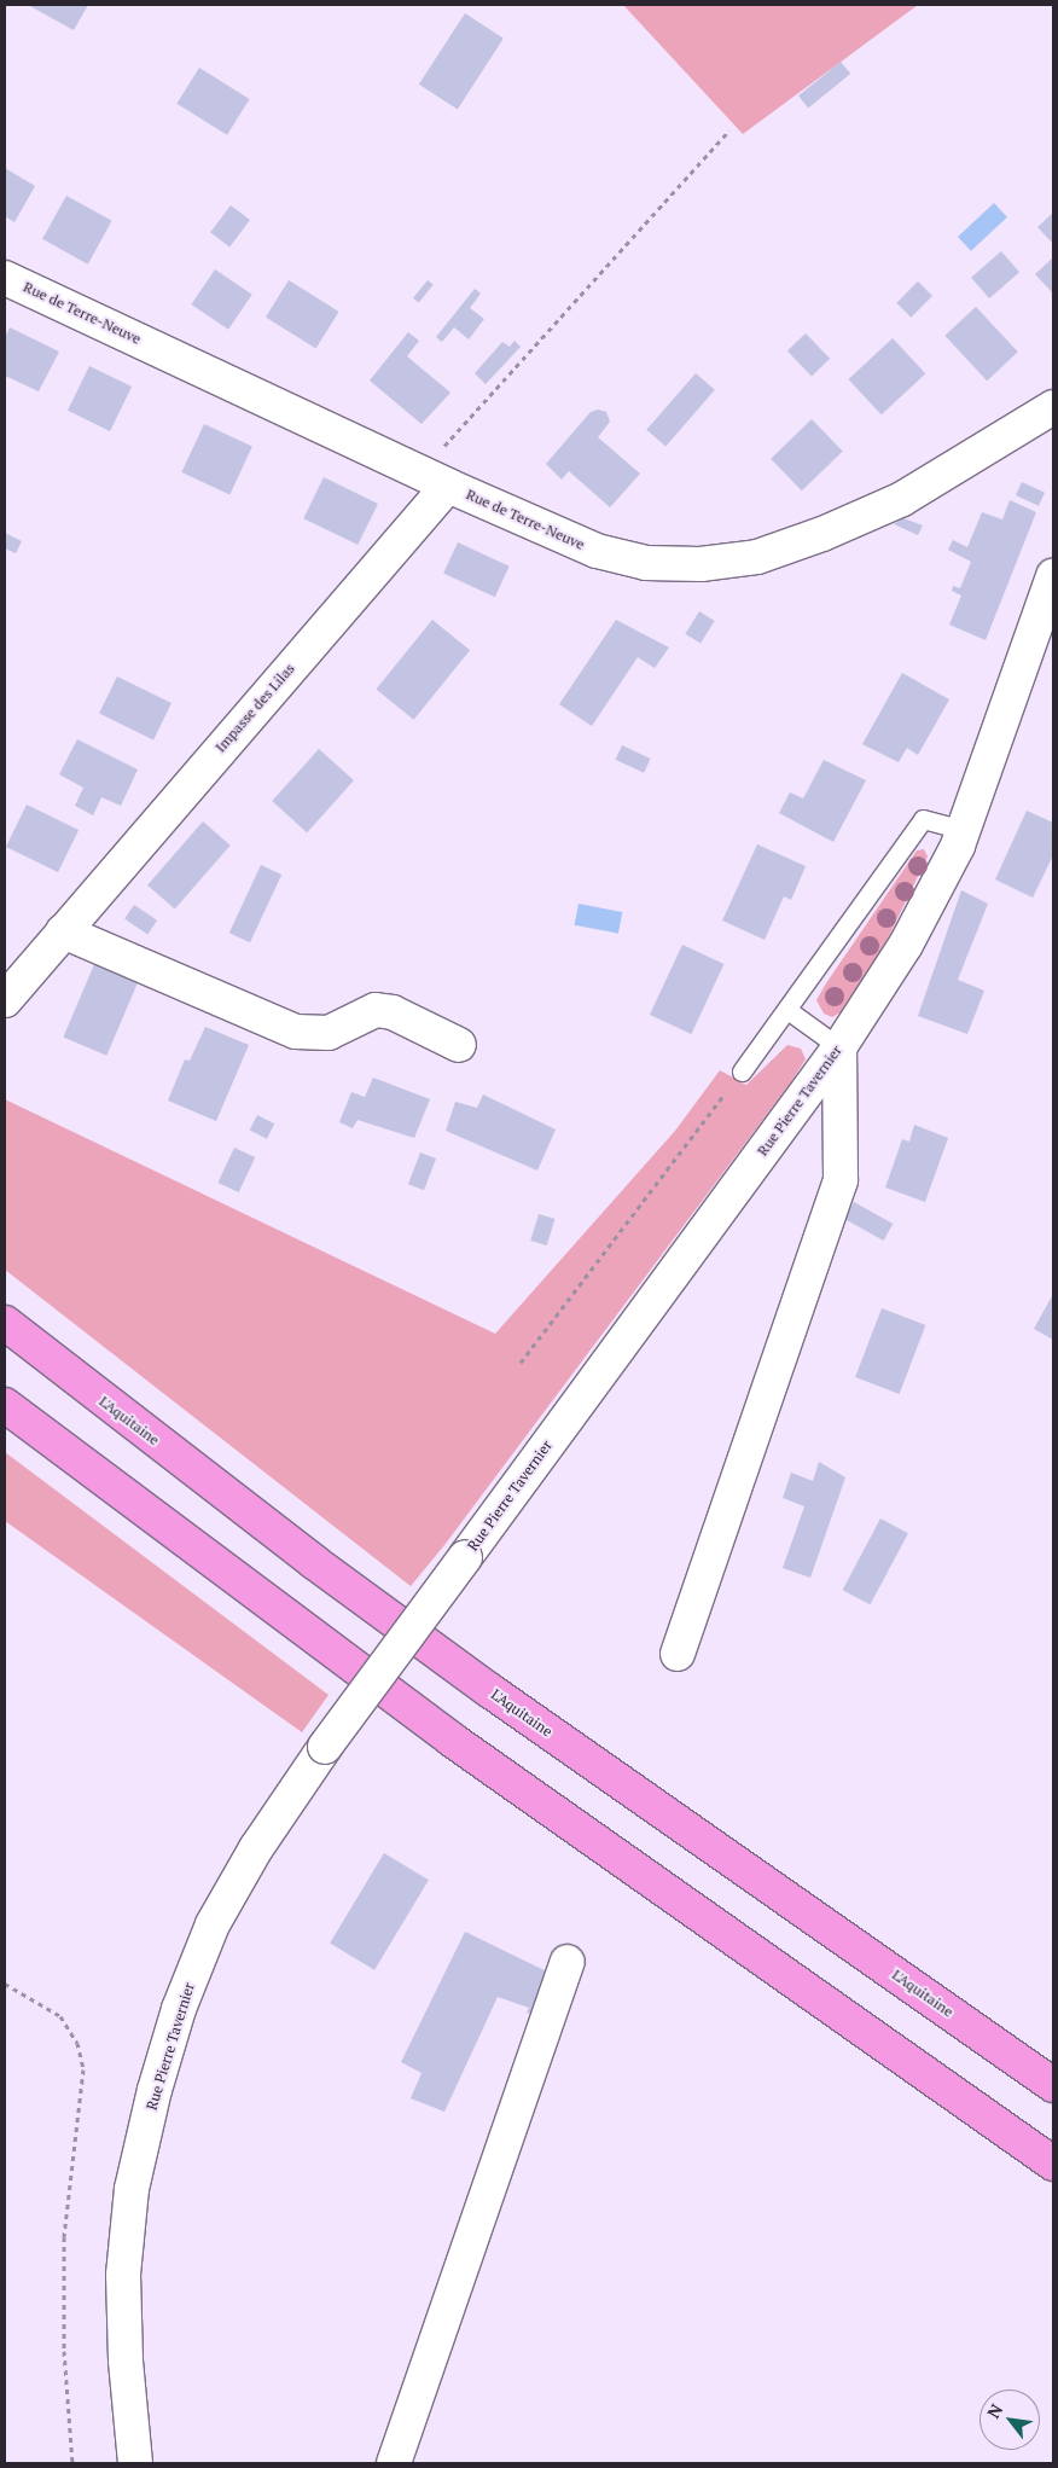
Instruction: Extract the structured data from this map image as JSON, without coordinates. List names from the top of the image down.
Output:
{
  "streets": {
    "highway": ["L'Aquitaine"],
    "street": ["Rue de Terre-Neuve", "Impasse des Lilas", "Rue Pierre Tavernier"]
  },
  "crossings": [
    ["Rue de Terre-Neuve", "Impasse des Lilas"]
  ],
  "north": "top left"
}
